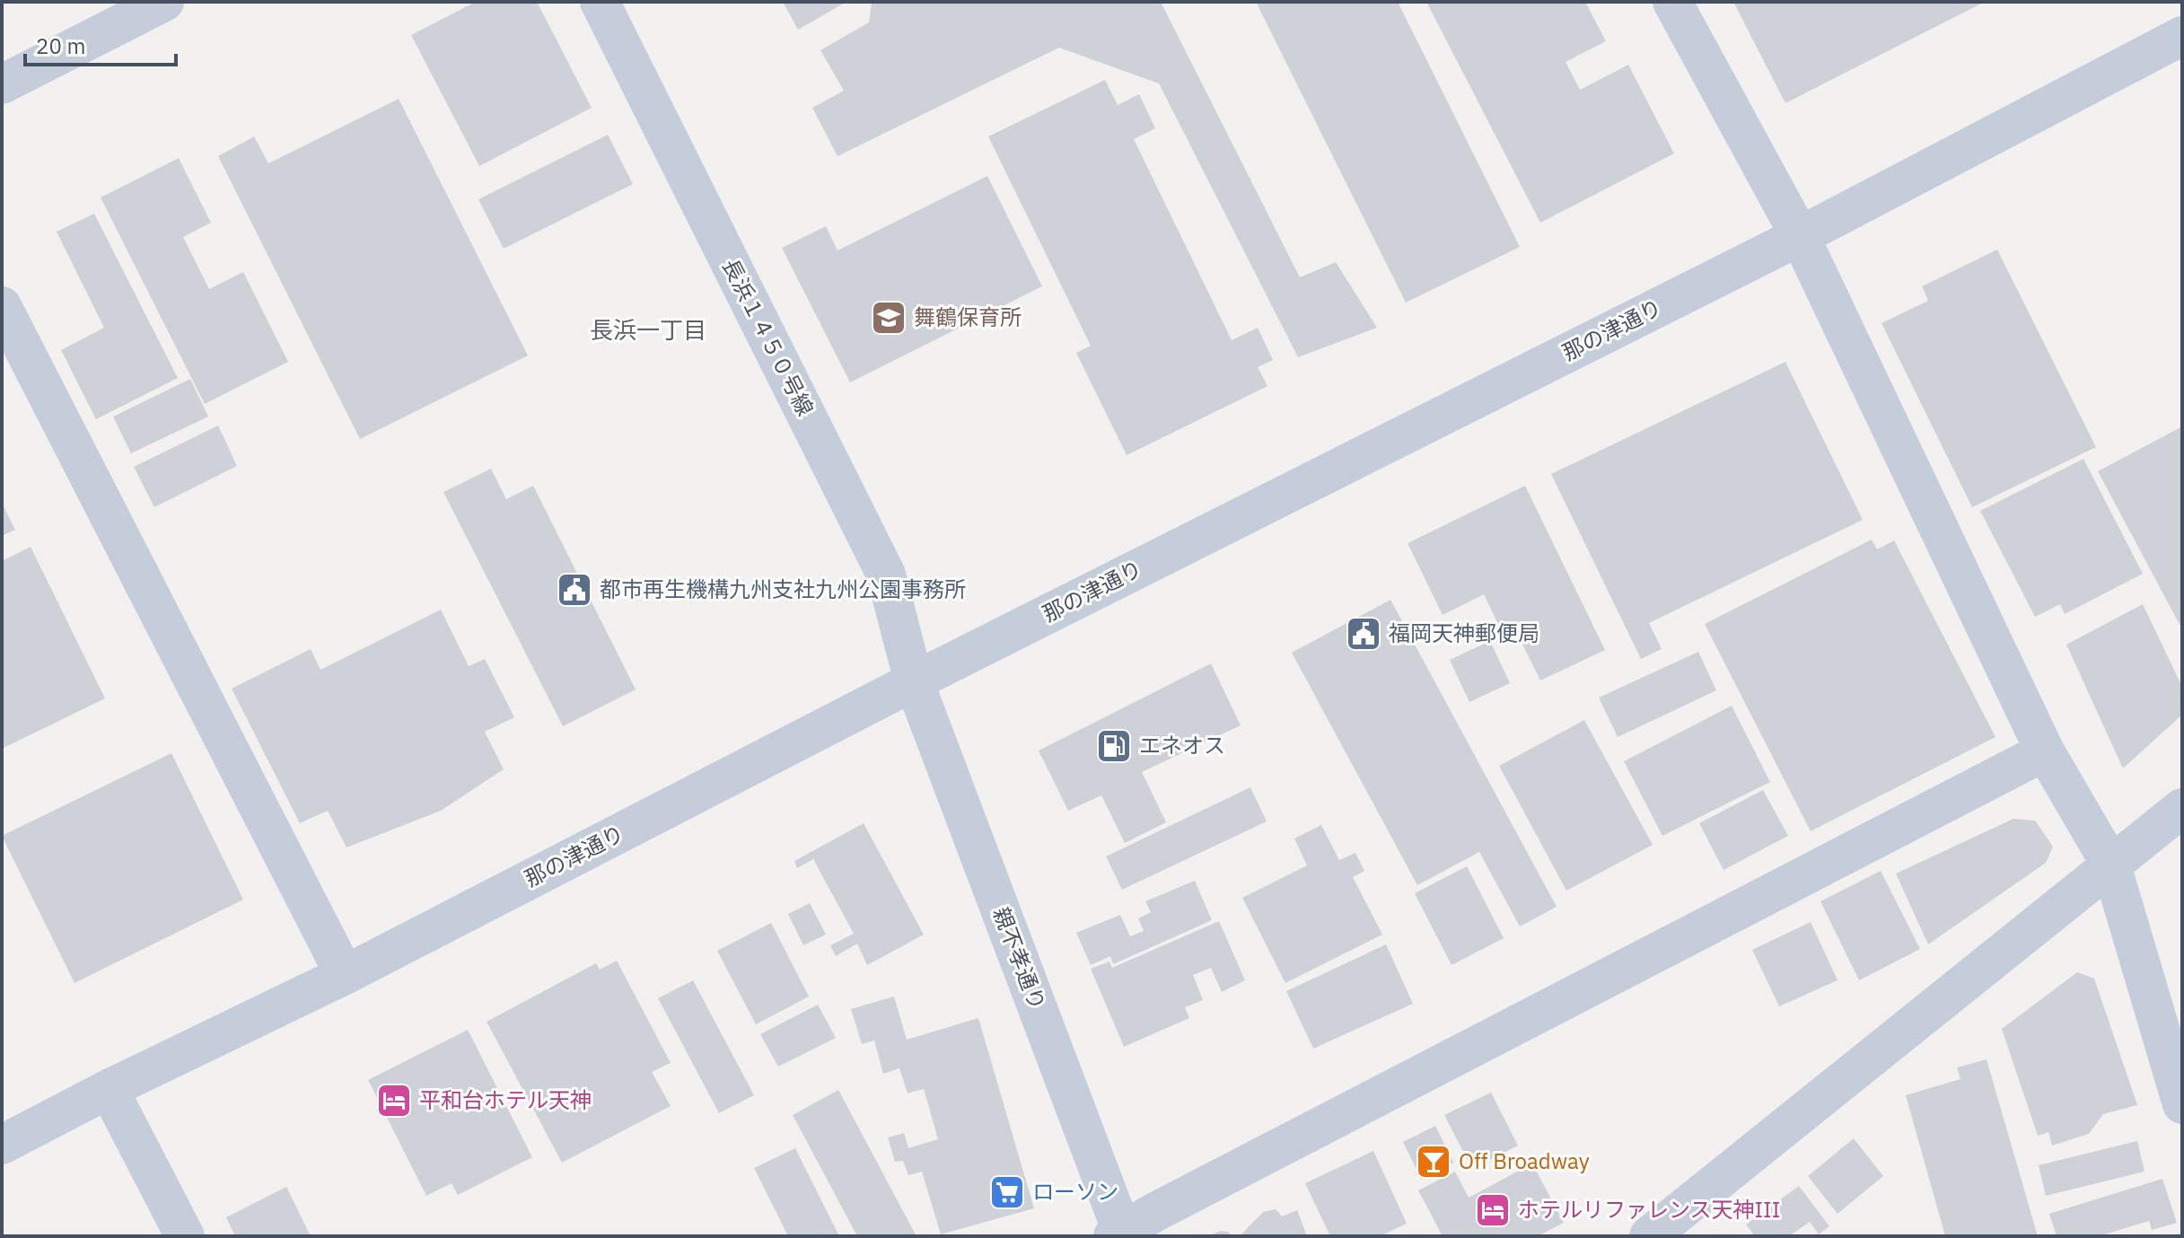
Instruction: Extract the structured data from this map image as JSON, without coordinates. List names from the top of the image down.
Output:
{
  "streets": {
    "street": ["那の津通り", "長浜１４５０号線", "親不孝通り"]
  },
  "crossings": [
    ["那の津通り", "長浜１４５０号線"],
    ["那の津通り", "親不孝通り"],
    ["長浜１４５０号線", "親不孝通り"]
  ],
  "districts": ["長浜一丁目"],
  "places": {
    "school or university": ["舞鶴保育所"],
    "public building": ["都市再生機構九州支社九州公園事務所", "福岡天神郵便局"],
    "fuel station": ["エネオス"],
    "hotel": ["平和台ホテル天神", "ホテルリファレンス天神III"],
    "bar": ["Off Broadway"],
    "supermarket": ["ローソン"]
  },
  "scale_bar": "20 m"
}
